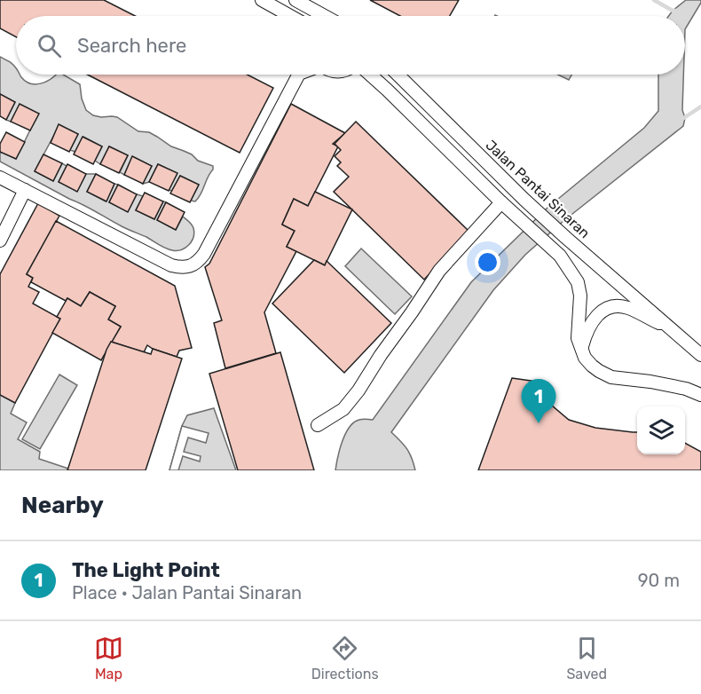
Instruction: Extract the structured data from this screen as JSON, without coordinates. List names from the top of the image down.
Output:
{
  "streets": {
    "street": ["Jalan Pantai Sinaran"]
  },
  "page": {
    "search": "Search here",
    "pins": "1",
    "heading": "Nearby",
    "list": [
      {
        "mark": "1",
        "name": "The Light Point",
        "note": "Place · Jalan Pantai Sinaran",
        "value": "90 m"
      }
    ],
    "nav": ["Map", "Directions", "Saved"]
  }
}
